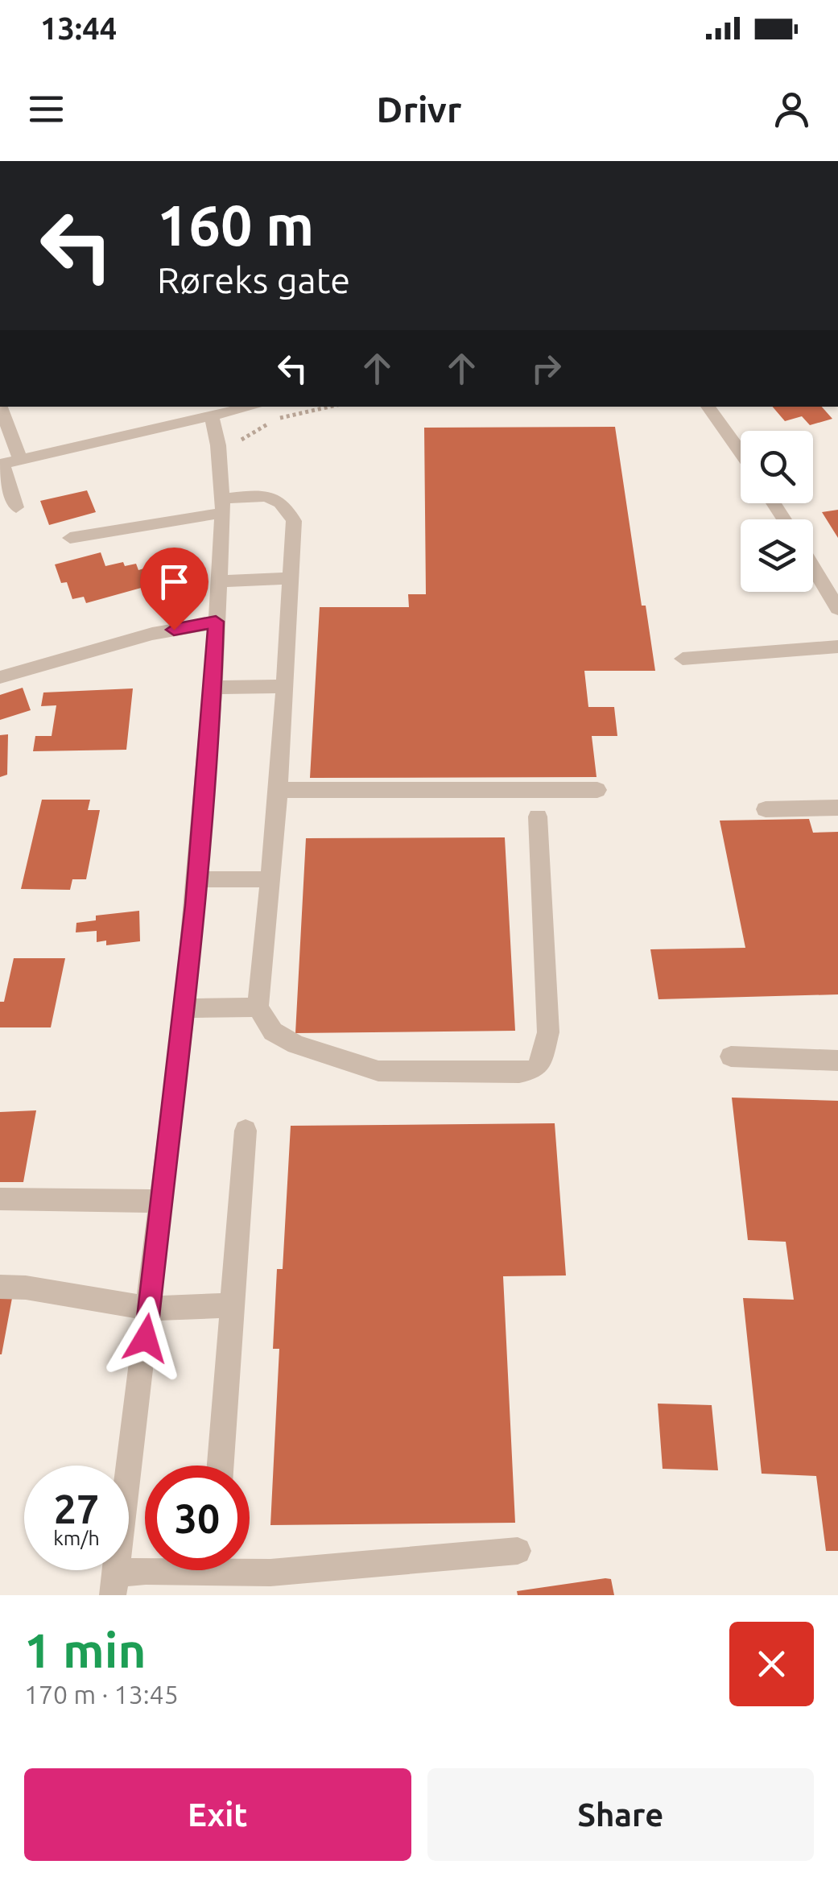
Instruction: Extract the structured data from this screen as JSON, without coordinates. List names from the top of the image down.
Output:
{
  "page": {
    "status": "13:44",
    "header": "Drivr",
    "turn": ["160 m", "Røreks gate"],
    "speed": "27 km/h",
    "limit": "30",
    "heading": ["1 min", "170 m · 13:45"],
    "buttons": ["Exit", "Share"]
  }
}
